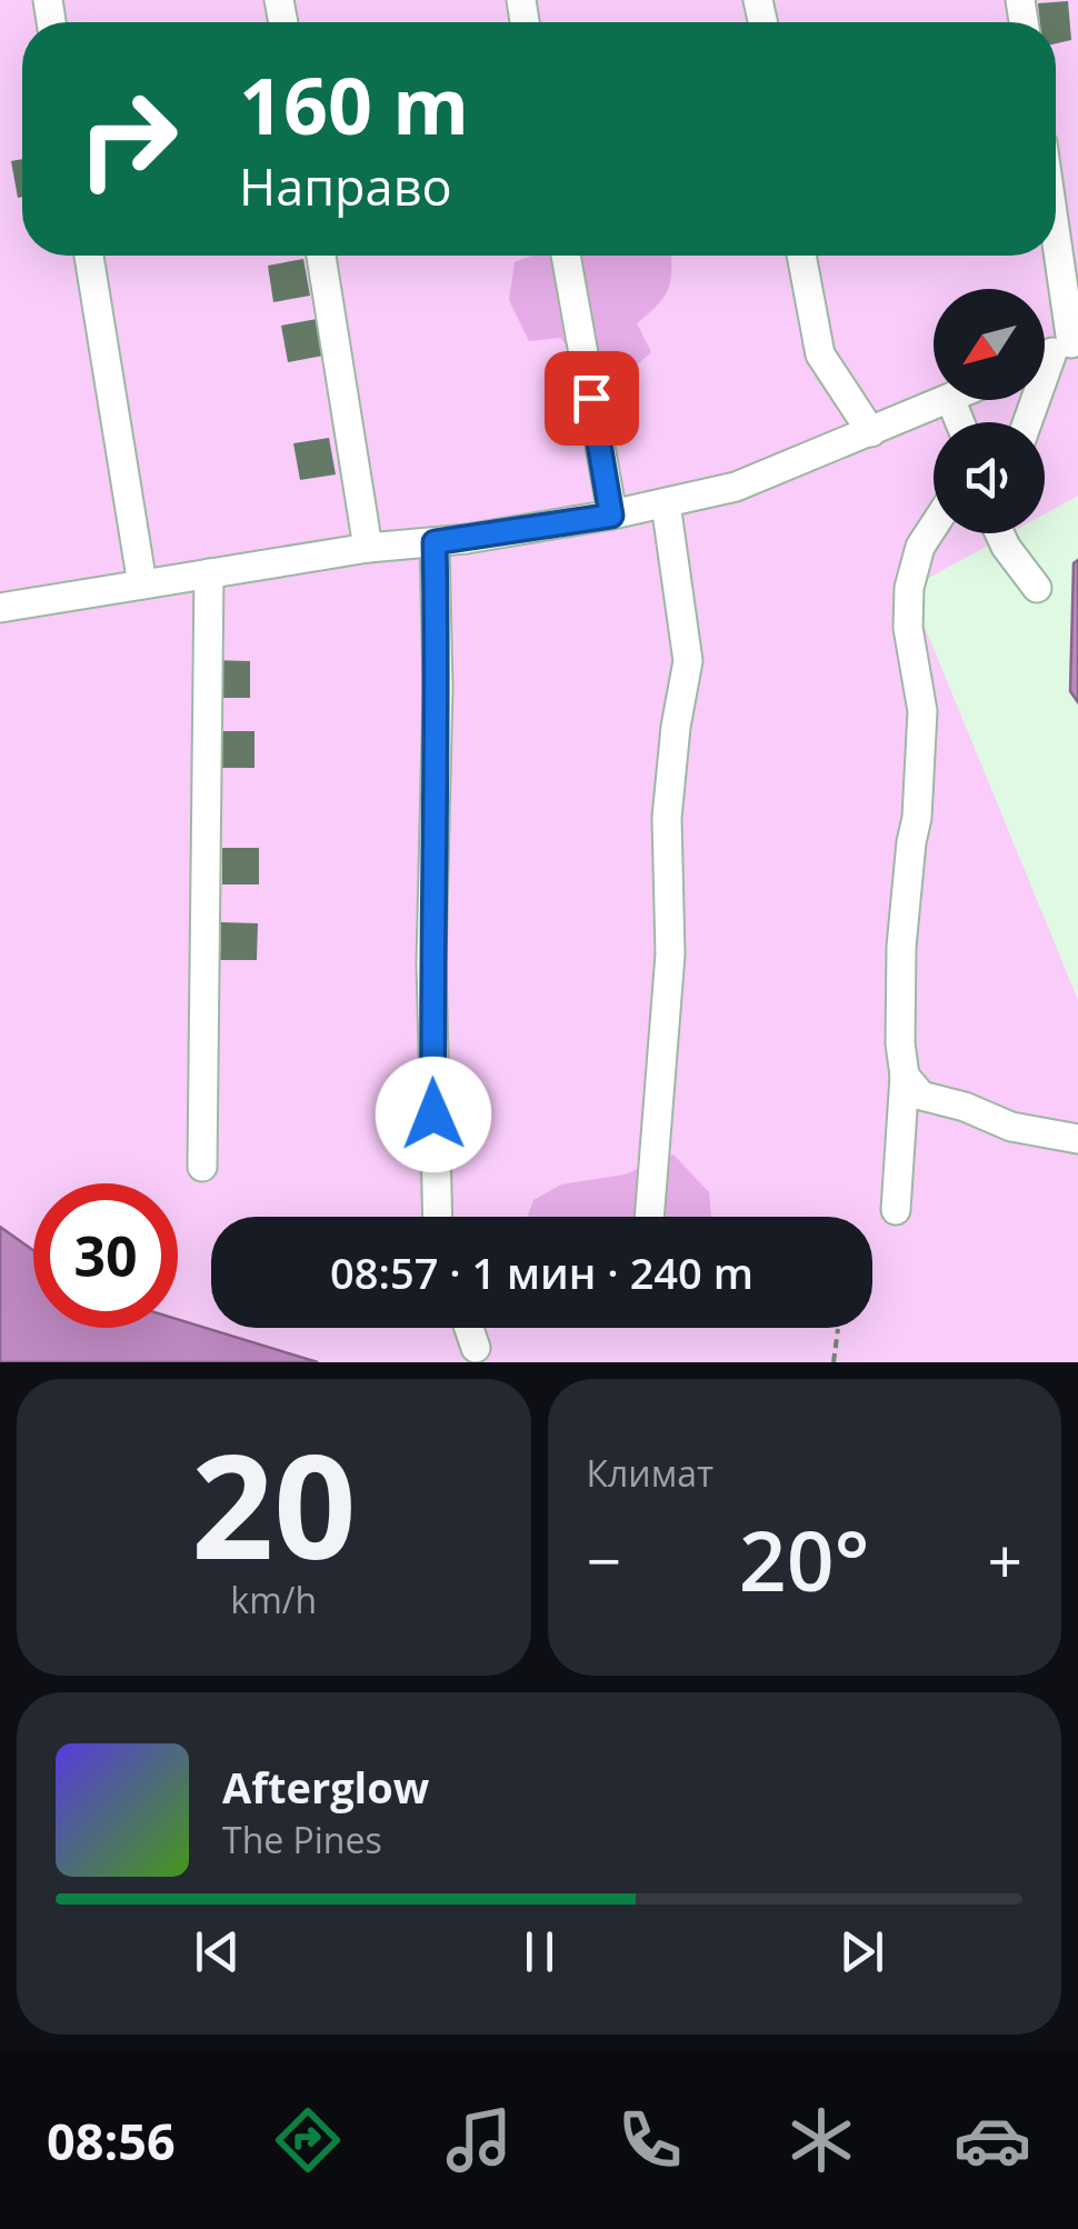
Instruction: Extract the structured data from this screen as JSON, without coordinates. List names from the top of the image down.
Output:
{
  "north": "bottom left",
  "page": {
    "turn": ["160 m", "Направо"],
    "limit": "30",
    "trip": "08:57 · 1 мин · 240 m",
    "tile": [
      ["20", "km/h"],
      "Климат"
    ],
    "heat": ["−", "20°", "+"],
    "song": ["Afterglow", "The Pines"],
    "tabs": "08:56"
  }
}
